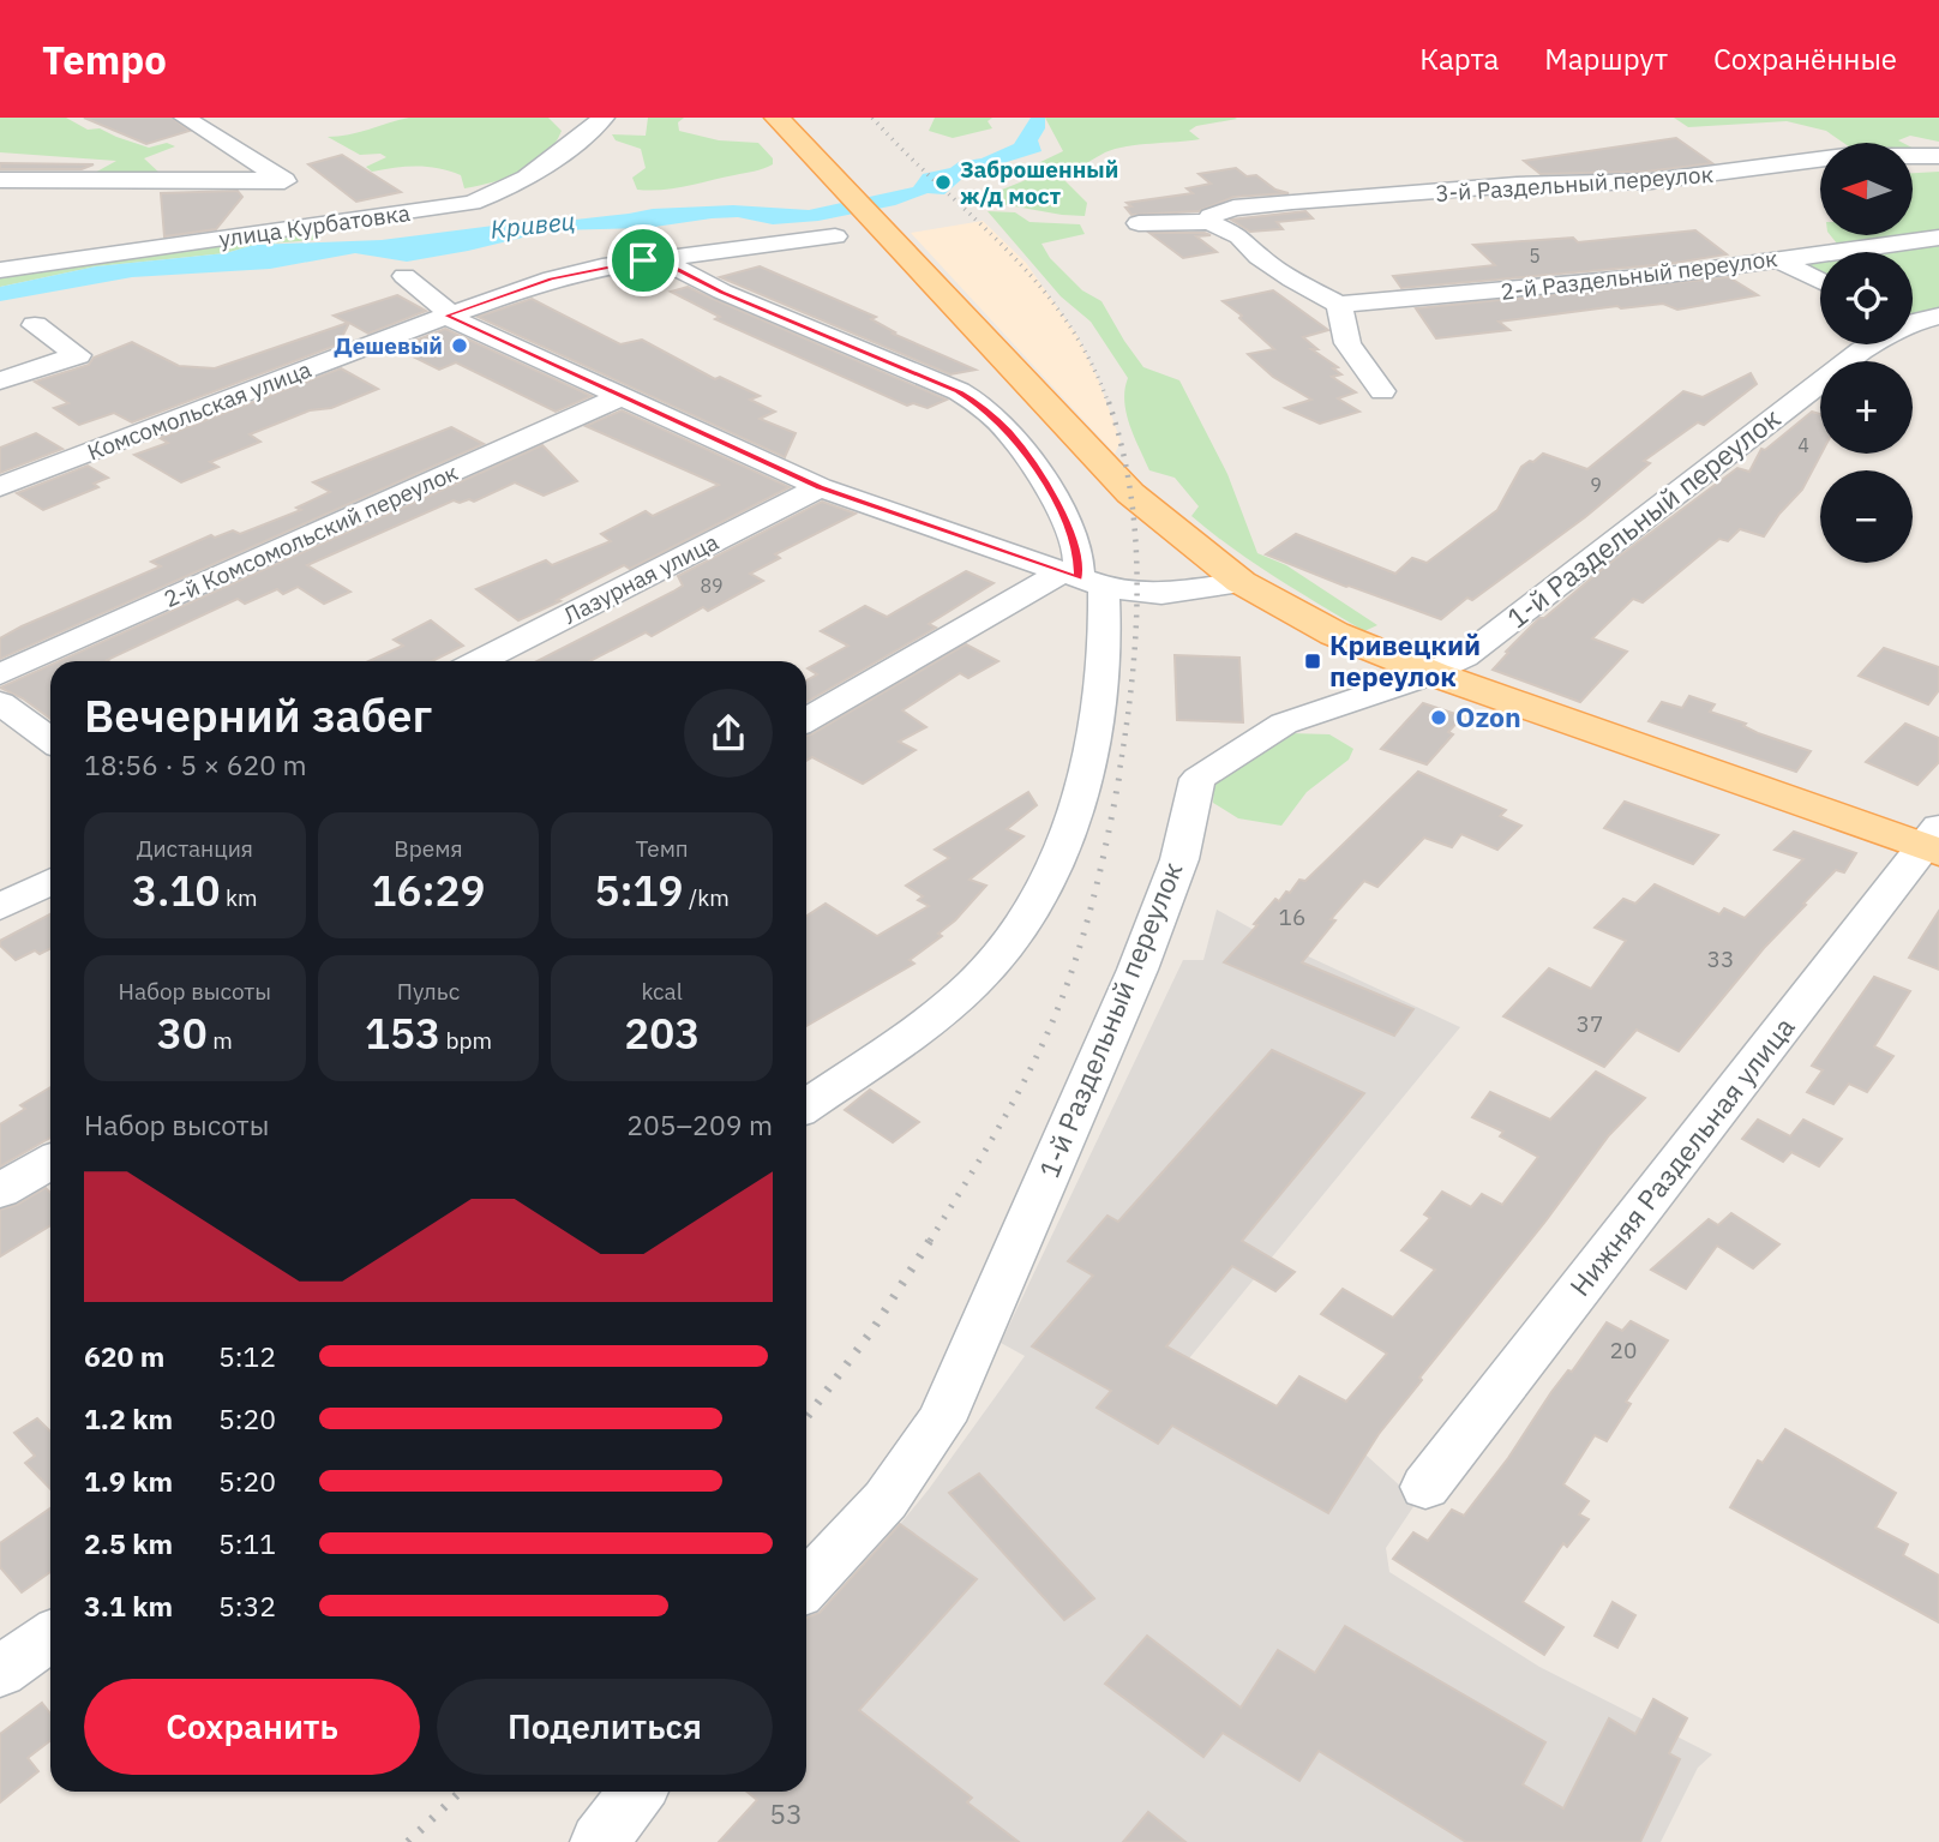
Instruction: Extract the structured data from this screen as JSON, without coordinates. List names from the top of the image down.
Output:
{
  "streets": {
    "street": [
      "3-й Раздельный переулок",
      "улица Курбатовка",
      "2-й Раздельный переулок",
      "Комсомольская улица",
      "1-й Раздельный переулок",
      "2-й Комсомольский переулок",
      "Лазурная улица",
      "Нижняя Раздельная улица"
    ]
  },
  "water": ["Кривец"],
  "places": {
    "other": ["Заброшенный ж/д мост", "Дешевый", "Ozon"],
    "transit": ["Кривецкий переулок"]
  },
  "house_numbers": [
    "5",
    "4",
    "9",
    "89",
    "16",
    "33",
    "37",
    "20",
    "53"
  ],
  "north": "left",
  "page": {
    "header": "Tempo",
    "nav": ["Карта", "Маршрут", "Сохранённые"],
    "map_buttons": ["+", "−"],
    "heading": ["Вечерний забег", "18:56 · 5 × 620 m"],
    "stats": [
      ["Дистанция", "3.10 km"],
      ["Время", "16:29"],
      ["Темп", "5:19 /km"],
      ["Набор высоты", "30 m"],
      ["Пульс", "153 bpm"],
      ["kcal", "203"]
    ],
    "chart": ["Набор высоты", "205–209 m"],
    "list": [
      {
        "name": "620 m",
        "note": "5:12"
      },
      {
        "name": "1.2 km",
        "note": "5:20"
      },
      {
        "name": "1.9 km",
        "note": "5:20"
      },
      {
        "name": "2.5 km",
        "note": "5:11"
      },
      {
        "name": "3.1 km",
        "note": "5:32"
      }
    ],
    "buttons": ["Сохранить", "Поделиться"]
  }
}
